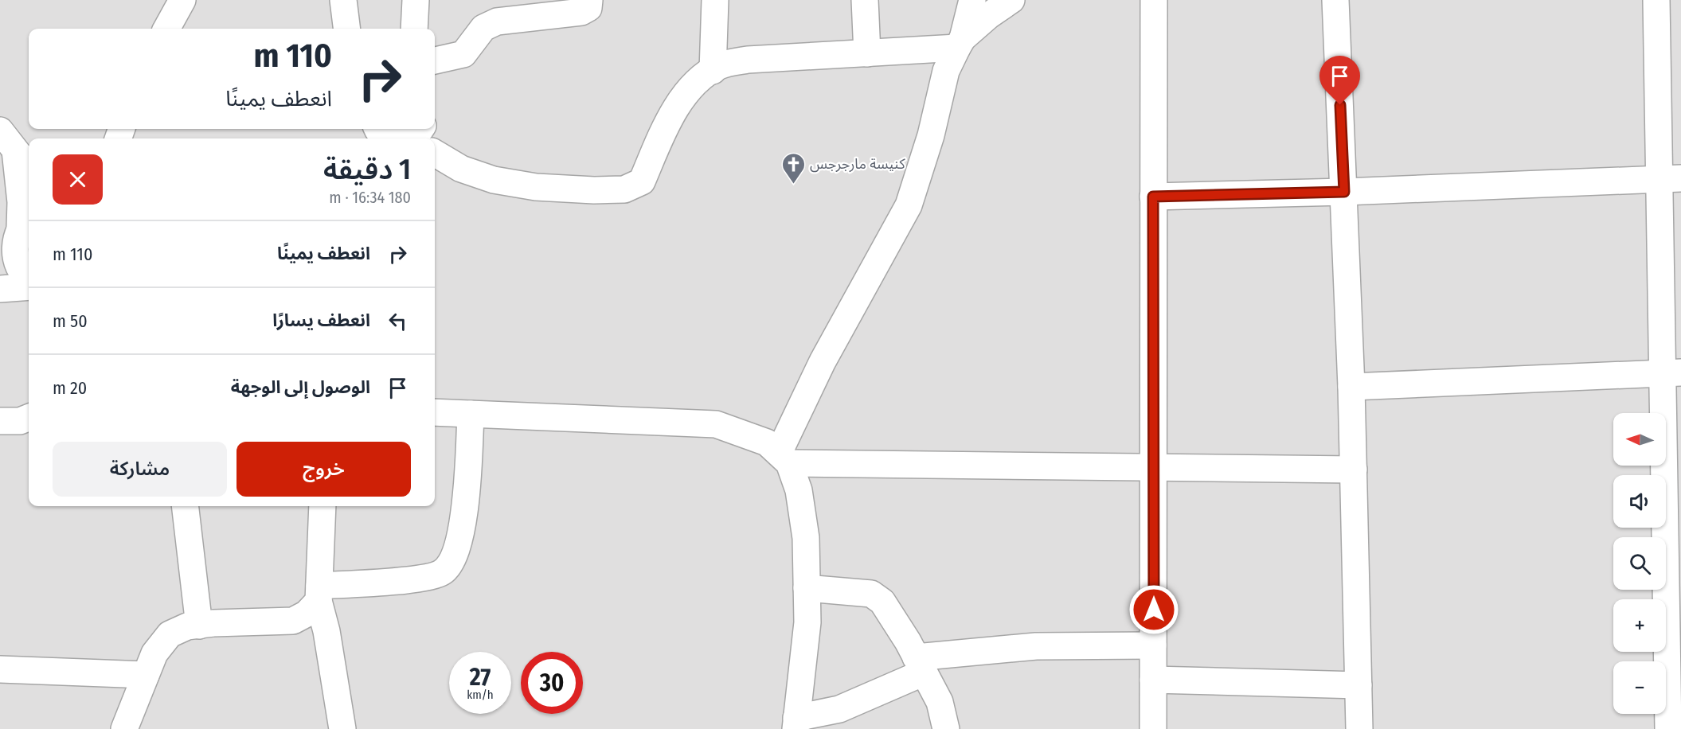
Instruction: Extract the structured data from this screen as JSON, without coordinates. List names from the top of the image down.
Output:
{
  "places": {
    "church": ["كنيسة مارجرجس"]
  },
  "north": "left",
  "page": {
    "turn": ["110 m", "انعطف يمينًا"],
    "heading": ["1 دقيقة", "180 m · 16:34"],
    "list": [
      {
        "name": "انعطف يمينًا",
        "value": "110 m"
      },
      {
        "name": "انعطف يسارًا",
        "value": "50 m"
      },
      {
        "name": "الوصول إلى الوجهة",
        "value": "20 m"
      }
    ],
    "map_buttons": ["+", "−"],
    "buttons": ["خروج", "مشاركة"],
    "speed": "27 km/h",
    "limit": "30"
  }
}
